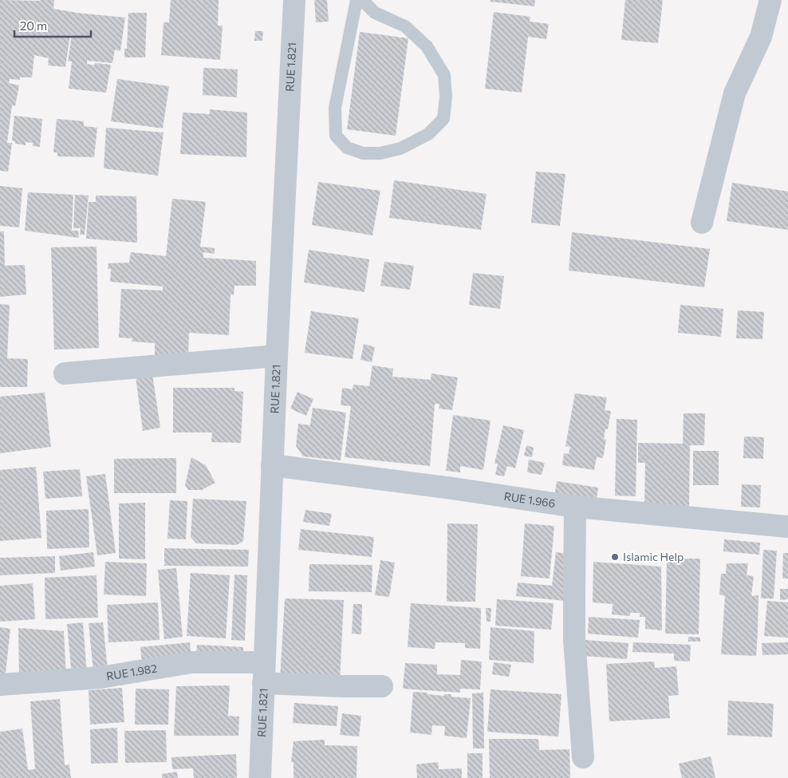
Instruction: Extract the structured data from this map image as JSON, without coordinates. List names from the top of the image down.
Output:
{
  "streets": {
    "street": ["RUE 1.821", "RUE 1.966", "RUE 1.982"]
  },
  "crossings": [
    ["RUE 1.821", "RUE 1.966"],
    ["RUE 1.821", "RUE 1.982"]
  ],
  "places": ["Islamic Help"],
  "scale_bar": "20 m"
}
